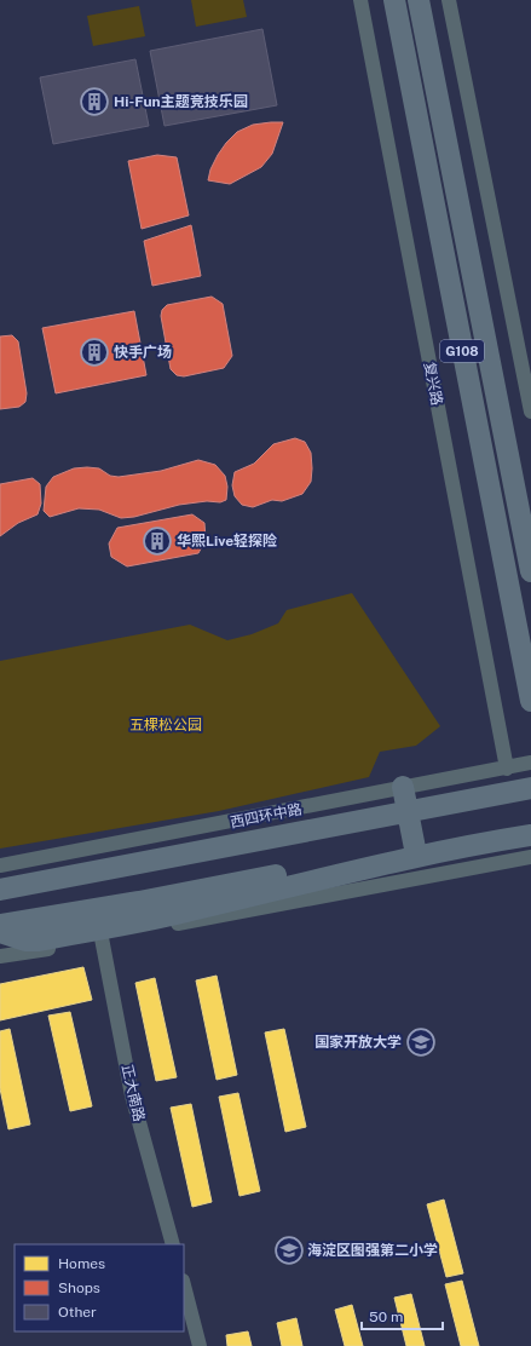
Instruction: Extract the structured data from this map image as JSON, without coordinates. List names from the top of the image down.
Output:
{
  "streets": {
    "highway": ["G108", "西四环中路"],
    "street": ["复兴路", "正大南路"]
  },
  "crossings": [
    ["复兴路", "西四环中路"]
  ],
  "parks": ["五棵松公园"],
  "places": {
    "building": ["Hi-Fun主题竞技乐园", "快手广场", "华熙Live轻探险"],
    "school or university": ["国家开放大学", "海淀区图强第二小学"]
  },
  "legend": ["Homes", "Shops", "Other"],
  "scale_bar": "50 m"
}
